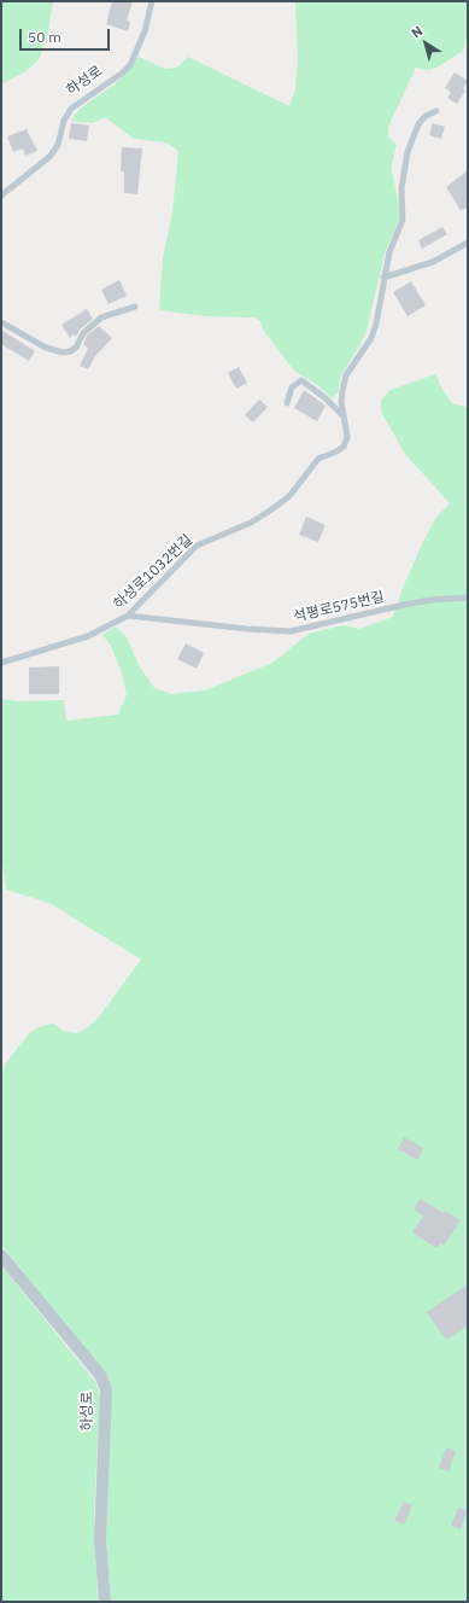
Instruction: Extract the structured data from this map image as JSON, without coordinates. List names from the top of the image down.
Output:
{
  "streets": {
    "street": ["하성로"],
    "lane": ["하성로1032번길", "석평로575번길"]
  },
  "crossings": [
    ["하성로1032번길", "석평로575번길"]
  ],
  "scale_bar": "50 m",
  "north": "top left"
}
